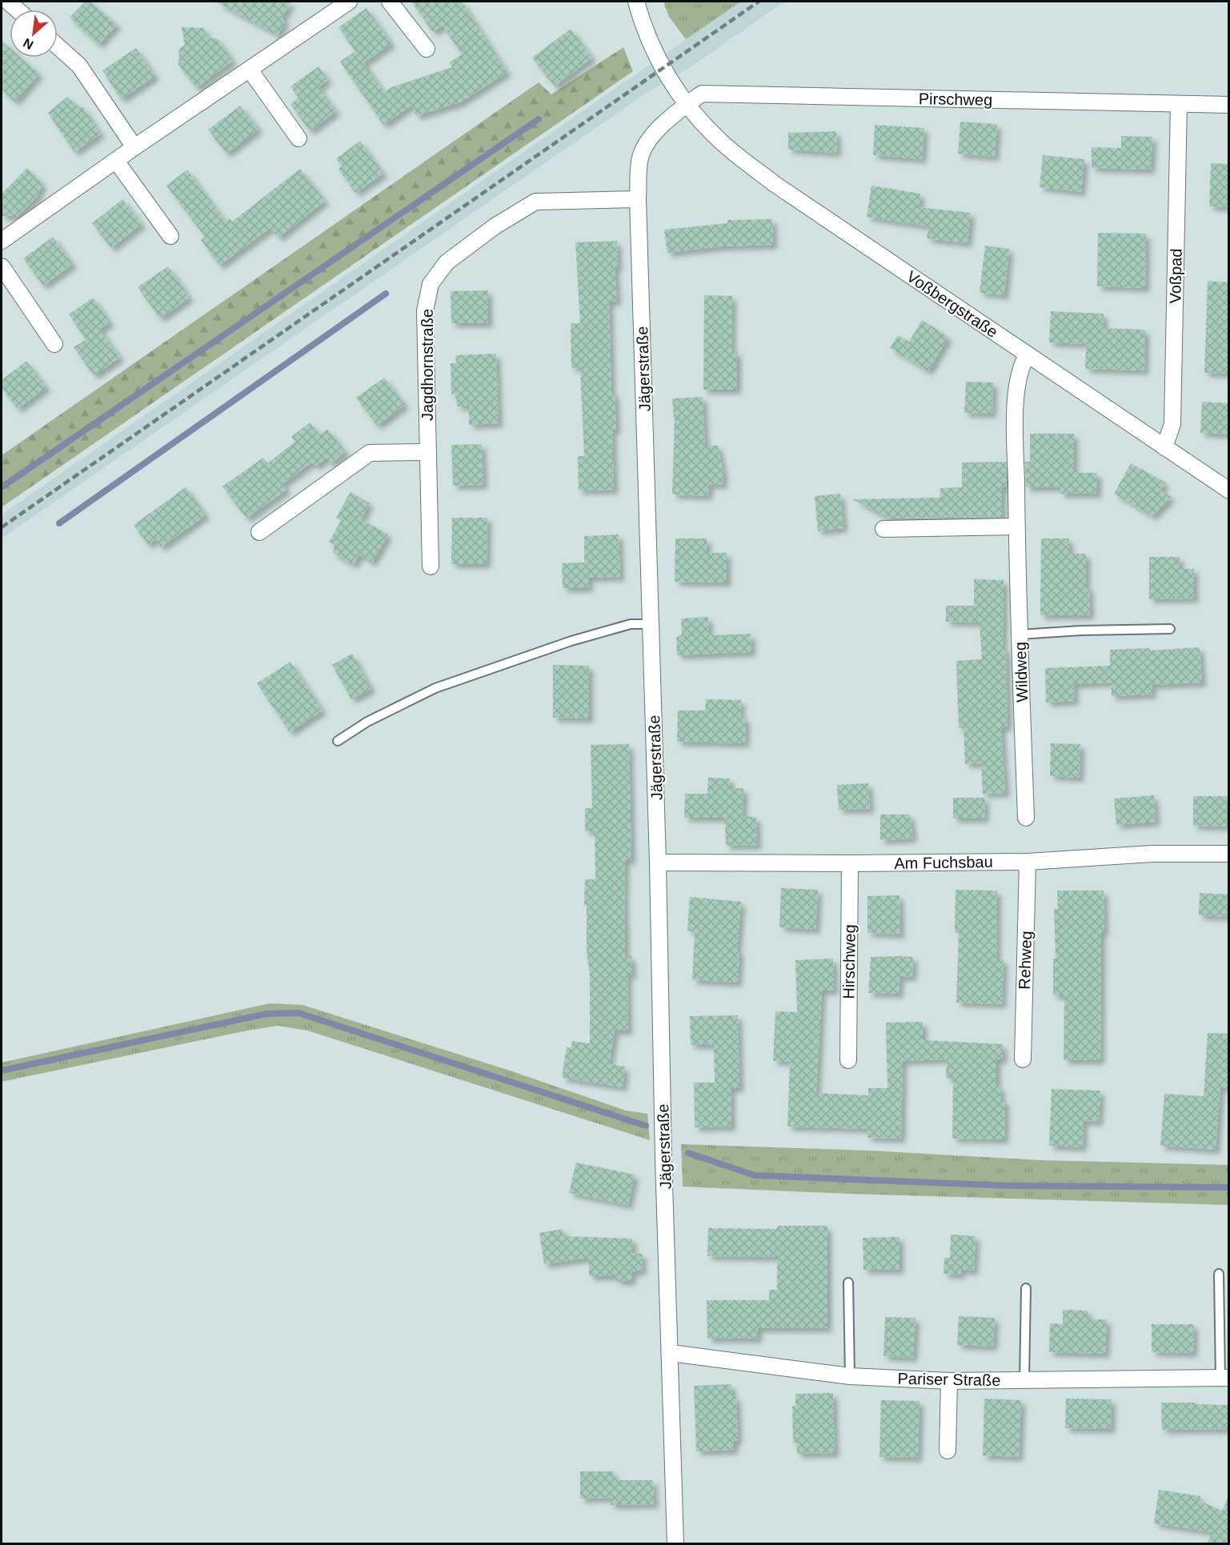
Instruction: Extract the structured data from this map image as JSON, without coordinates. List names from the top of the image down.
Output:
{
  "streets": {
    "street": [
      "Pirschweg",
      "Voßpad",
      "Voßbergstraße",
      "Jagdhornstraße",
      "Jägerstraße",
      "Wildweg",
      "Am Fuchsbau",
      "Rehweg",
      "Hirschweg",
      "Pariser Straße"
    ]
  },
  "crossings": [
    ["Pirschweg", "Voßpad"],
    ["Pirschweg", "Voßbergstraße"],
    ["Pirschweg", "Jägerstraße"],
    ["Voßpad", "Voßbergstraße"],
    ["Voßbergstraße", "Jägerstraße"],
    ["Voßbergstraße", "Wildweg"],
    ["Jagdhornstraße", "Jägerstraße"],
    ["Jägerstraße", "Am Fuchsbau"],
    ["Jägerstraße", "Pariser Straße"],
    ["Am Fuchsbau", "Rehweg"],
    ["Am Fuchsbau", "Hirschweg"]
  ],
  "north": "bottom left"
}
